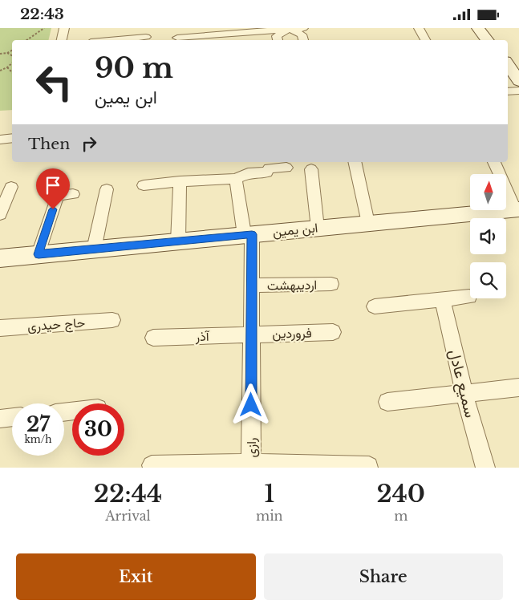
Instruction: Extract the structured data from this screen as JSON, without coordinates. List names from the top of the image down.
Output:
{
  "streets": {
    "street": [
      "ابن یمین",
      "اردیبهشت",
      "حاج حیدری",
      "فروردین",
      "آذر",
      "سمیع عادل",
      "رازی"
    ]
  },
  "crossings": [
    ["ابن یمین", "رازی"],
    ["اردیبهشت", "رازی"],
    ["فروردین", "آذر"],
    ["فروردین", "رازی"],
    ["آذر", "رازی"]
  ],
  "north": "top",
  "page": {
    "status": "22:43",
    "turn": ["90 m", "ابن یمین"],
    "then": "Then",
    "speed": "27 km/h",
    "limit": "30",
    "eta": [
      "22:44",
      "Arrival",
      "1",
      "min",
      "240",
      "m"
    ],
    "buttons": ["Exit", "Share"]
  }
}
